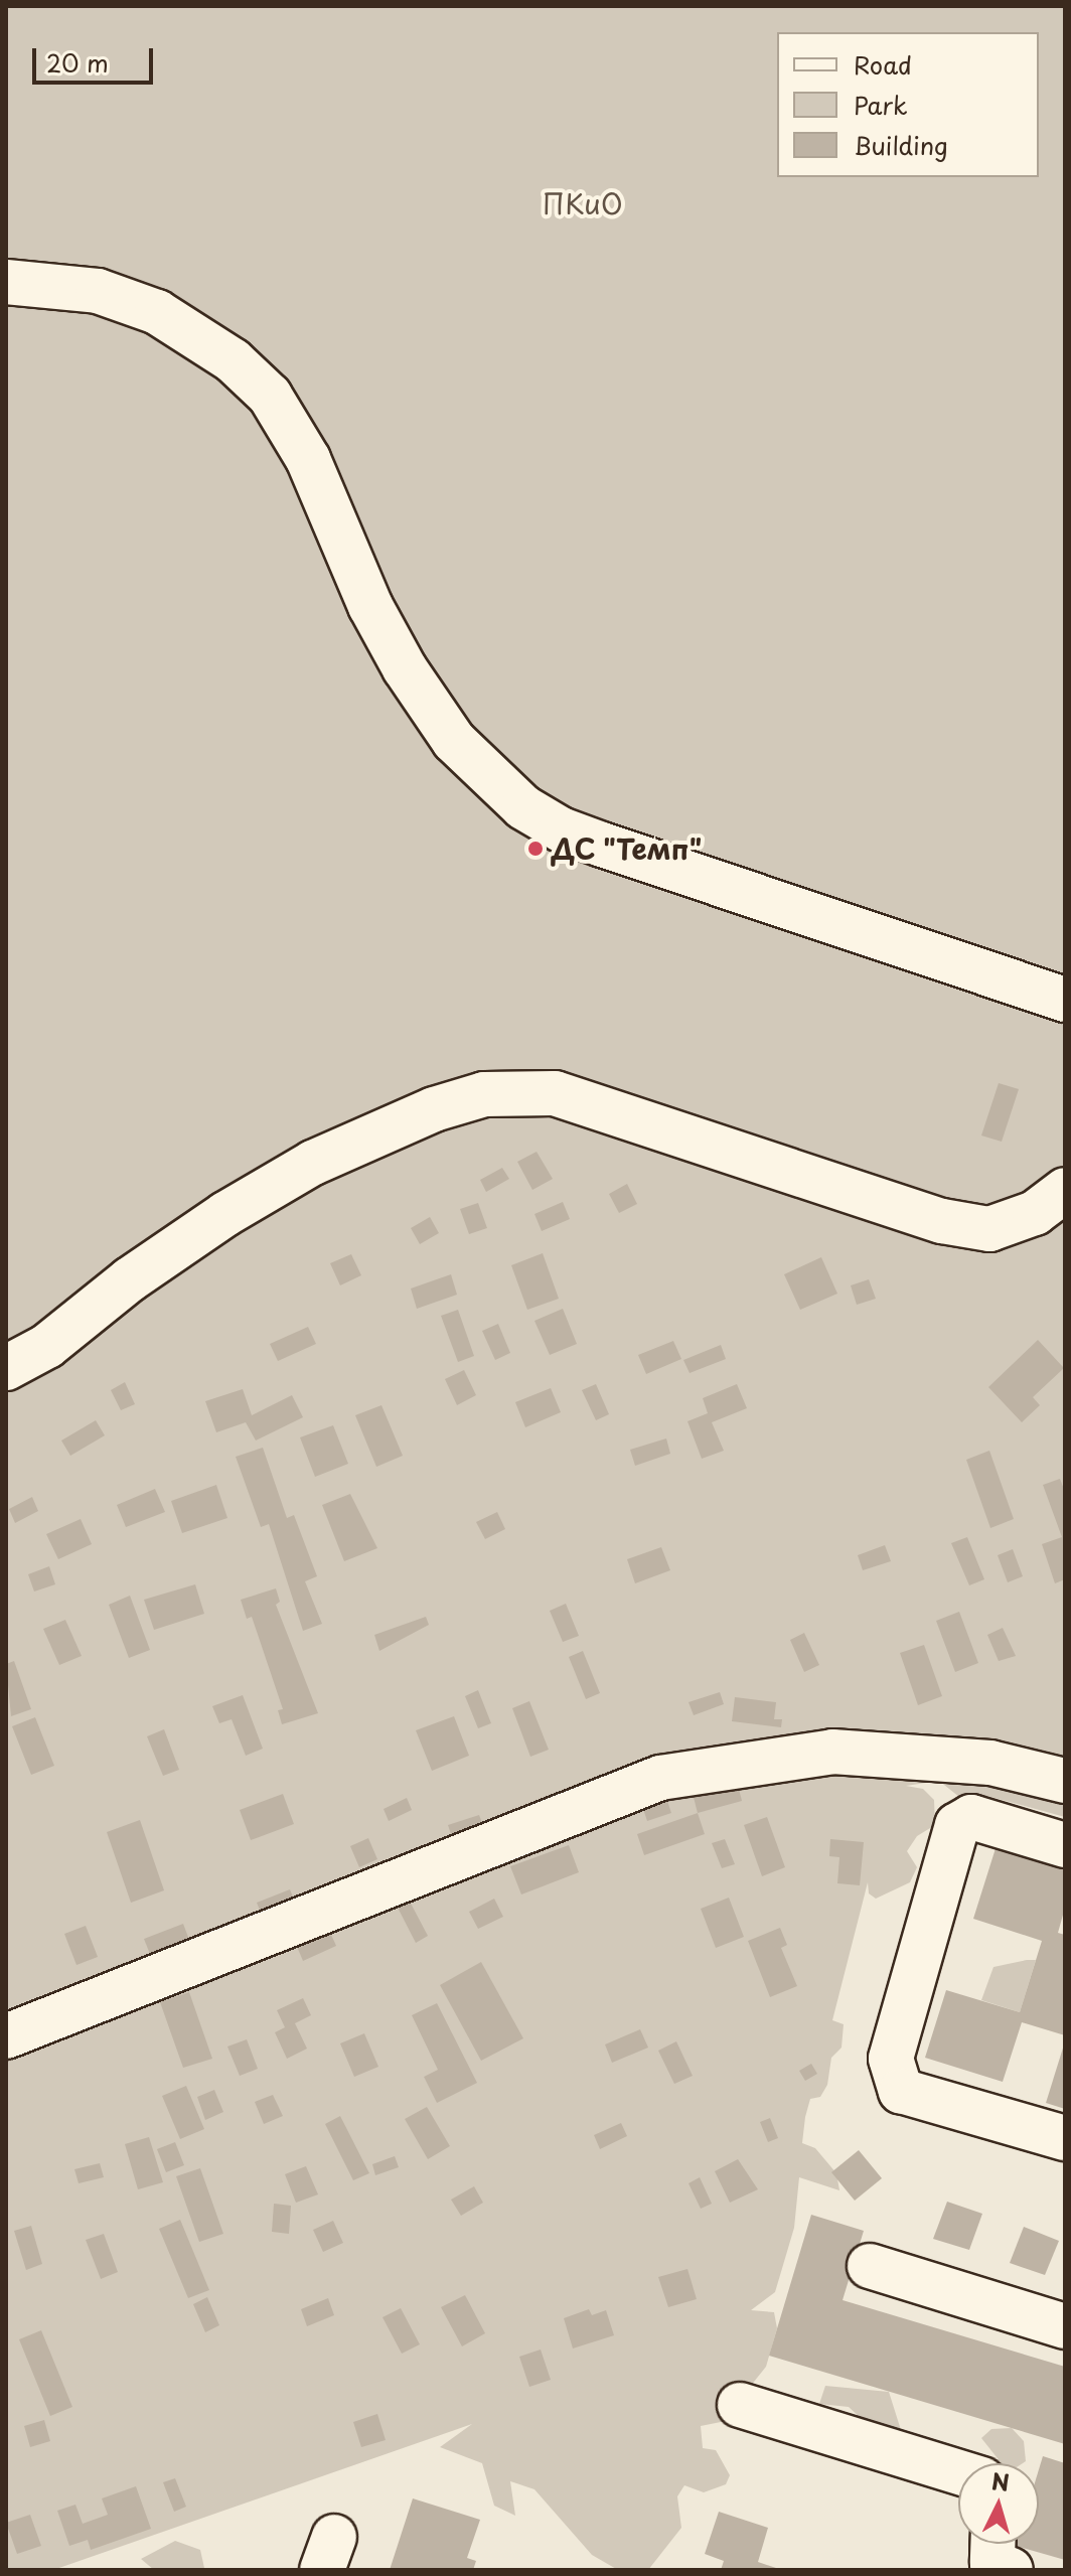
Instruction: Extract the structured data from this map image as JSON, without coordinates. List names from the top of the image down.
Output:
{
  "parks": ["ПКиО"],
  "places": ["ДС \"Темп\""],
  "legend": ["Road", "Park", "Building"],
  "scale_bar": "20 m",
  "north": "top"
}
